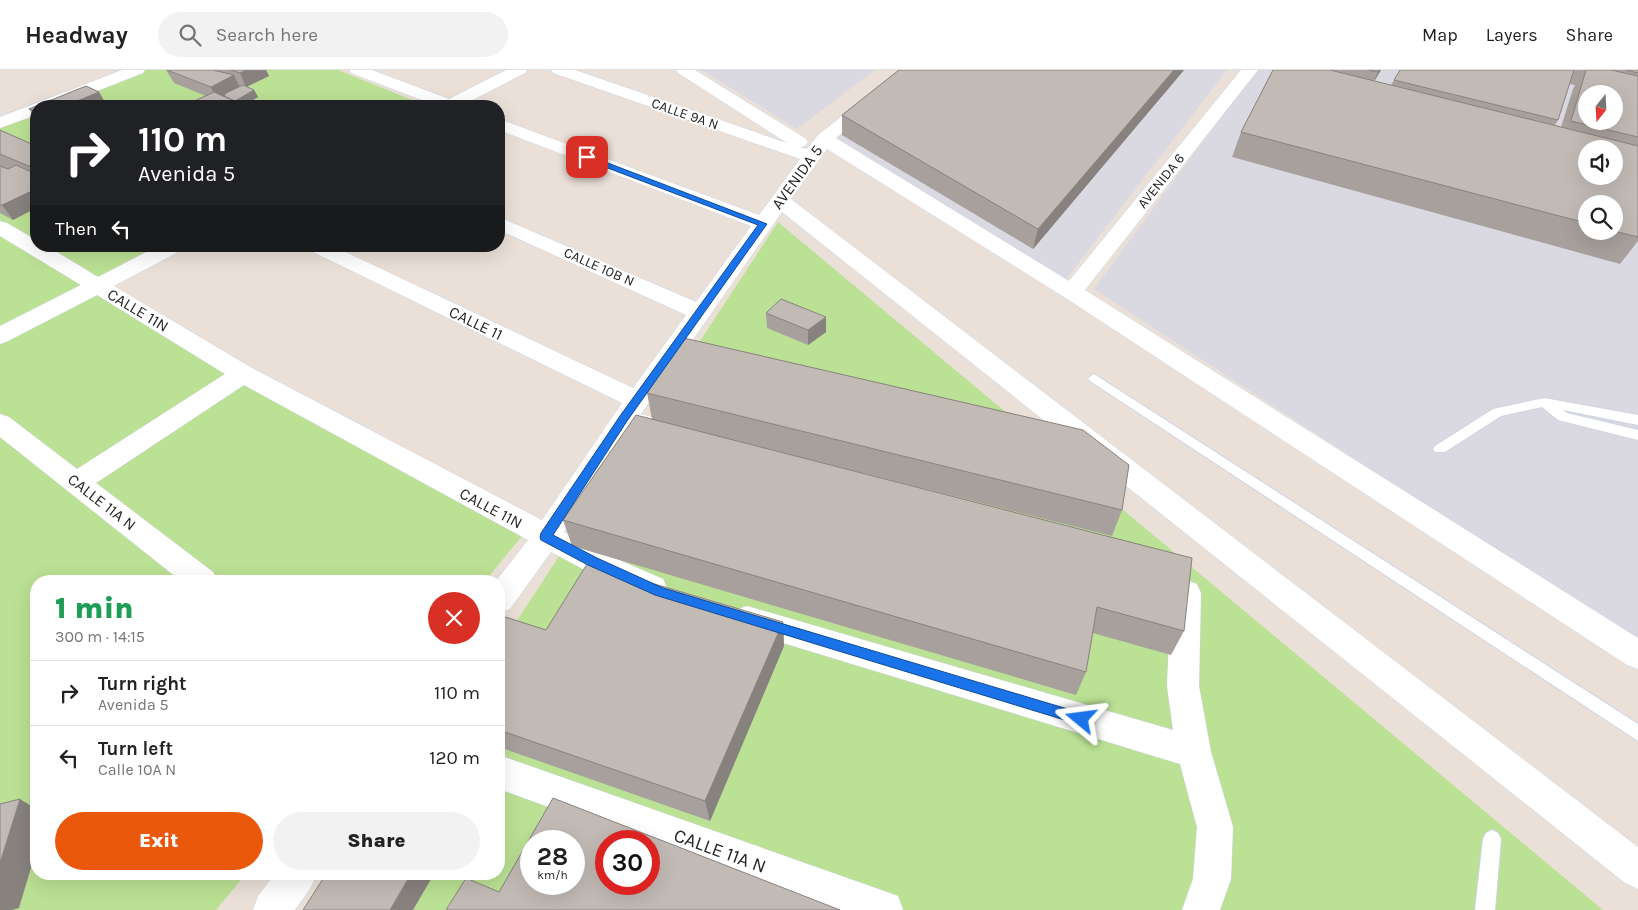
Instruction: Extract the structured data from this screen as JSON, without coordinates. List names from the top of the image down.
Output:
{
  "streets": {
    "street": [
      "CALLE 9A N",
      "AVENIDA 5",
      "AVENIDA 6",
      "CALLE 10B N",
      "CALLE 11N",
      "CALLE 11",
      "CALLE 11A N"
    ]
  },
  "crossings": [
    ["CALLE 9A N", "AVENIDA 5"],
    ["AVENIDA 5", "CALLE 10B N"],
    ["AVENIDA 5", "CALLE 11N"],
    ["AVENIDA 5", "CALLE 11"]
  ],
  "north": "bottom",
  "page": {
    "header": "Headway",
    "search": "Search here",
    "nav": ["Map", "Layers", "Share"],
    "turn": ["110 m", "Avenida 5"],
    "then": "Then",
    "heading": ["1 min", "300 m · 14:15"],
    "list": [
      {
        "name": "Turn right",
        "note": "Avenida 5",
        "value": "110 m"
      },
      {
        "name": "Turn left",
        "note": "Calle 10A N",
        "value": "120 m"
      }
    ],
    "buttons": ["Exit", "Share"],
    "speed": "28 km/h",
    "limit": "30"
  }
}
